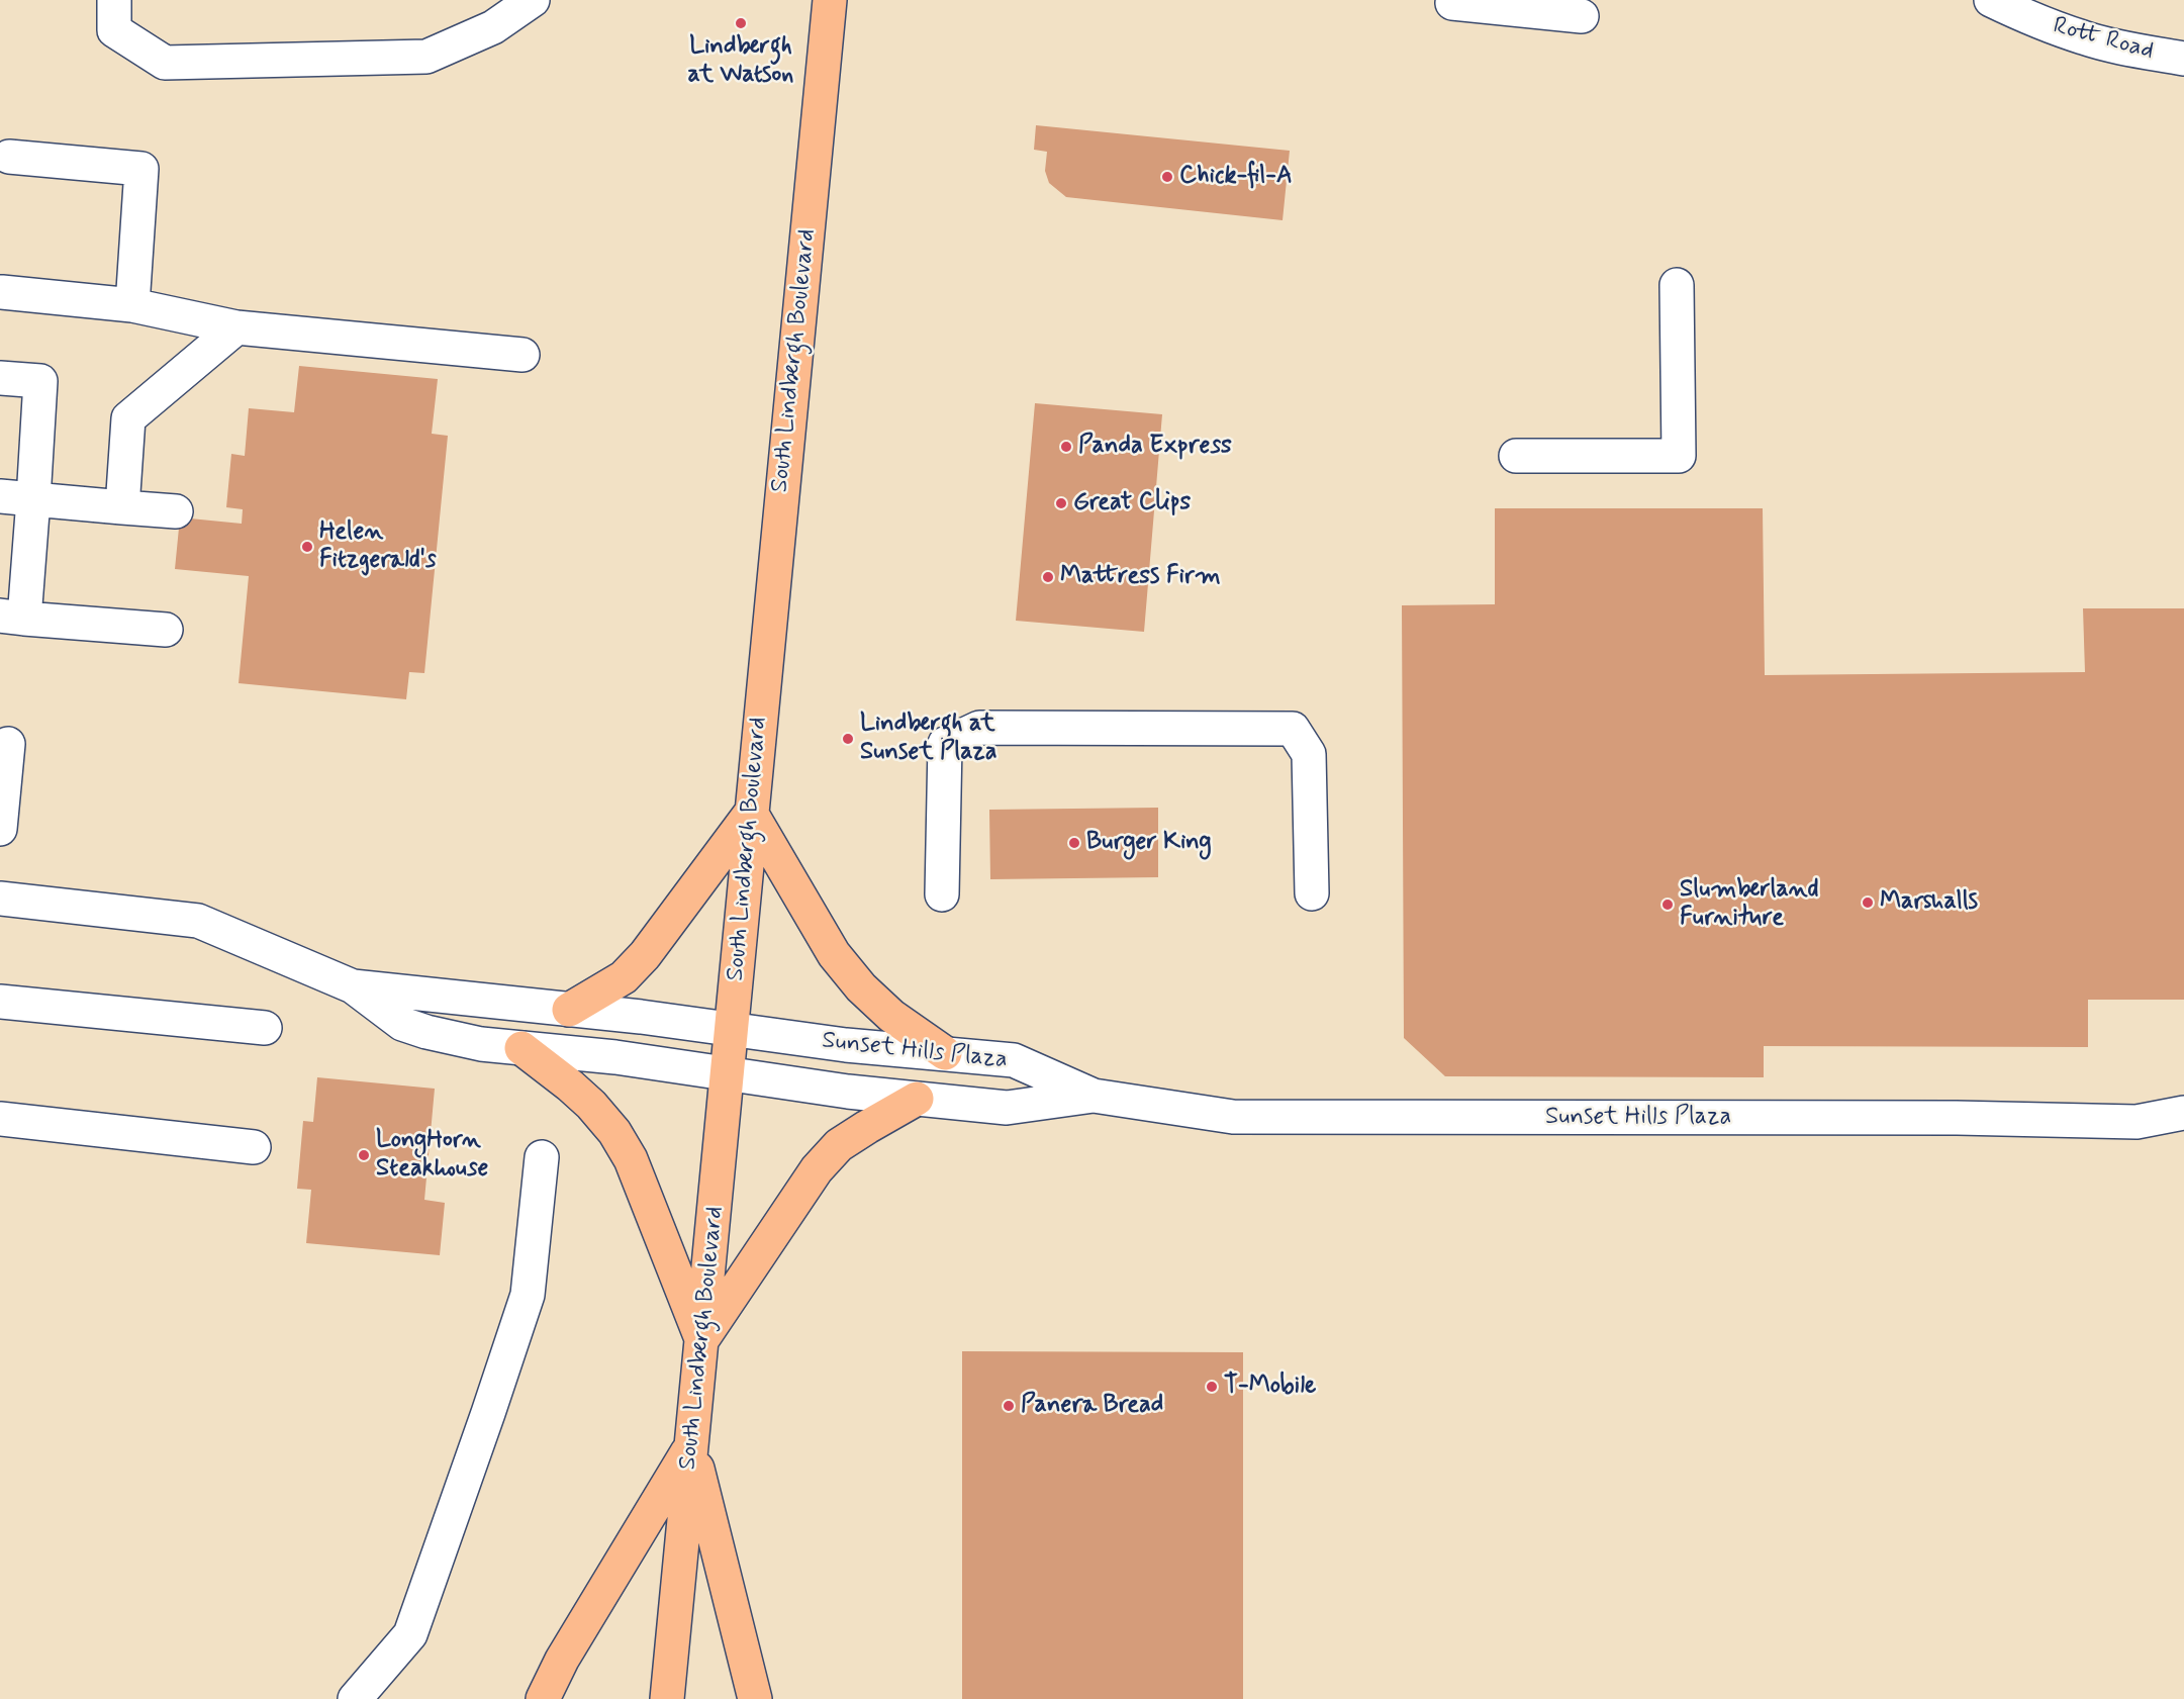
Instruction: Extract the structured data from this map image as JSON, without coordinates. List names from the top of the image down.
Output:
{
  "streets": {
    "main road": ["South Lindbergh Boulevard"],
    "street": ["Rott Road", "Sunset Hills Plaza"]
  },
  "crossings": [
    ["South Lindbergh Boulevard", "Sunset Hills Plaza"]
  ],
  "places": [
    "Lindbergh at Watson",
    "Chick-fil-A",
    "Panda Express",
    "Great Clips",
    "Helen Fitzgerald's",
    "Mattress Firm",
    "Lindbergh at Sunset Plaza",
    "Burger King",
    "Marshalls",
    "Slumberland Furniture",
    "LongHorn Steakhouse",
    "T-Mobile",
    "Panera Bread"
  ]
}
